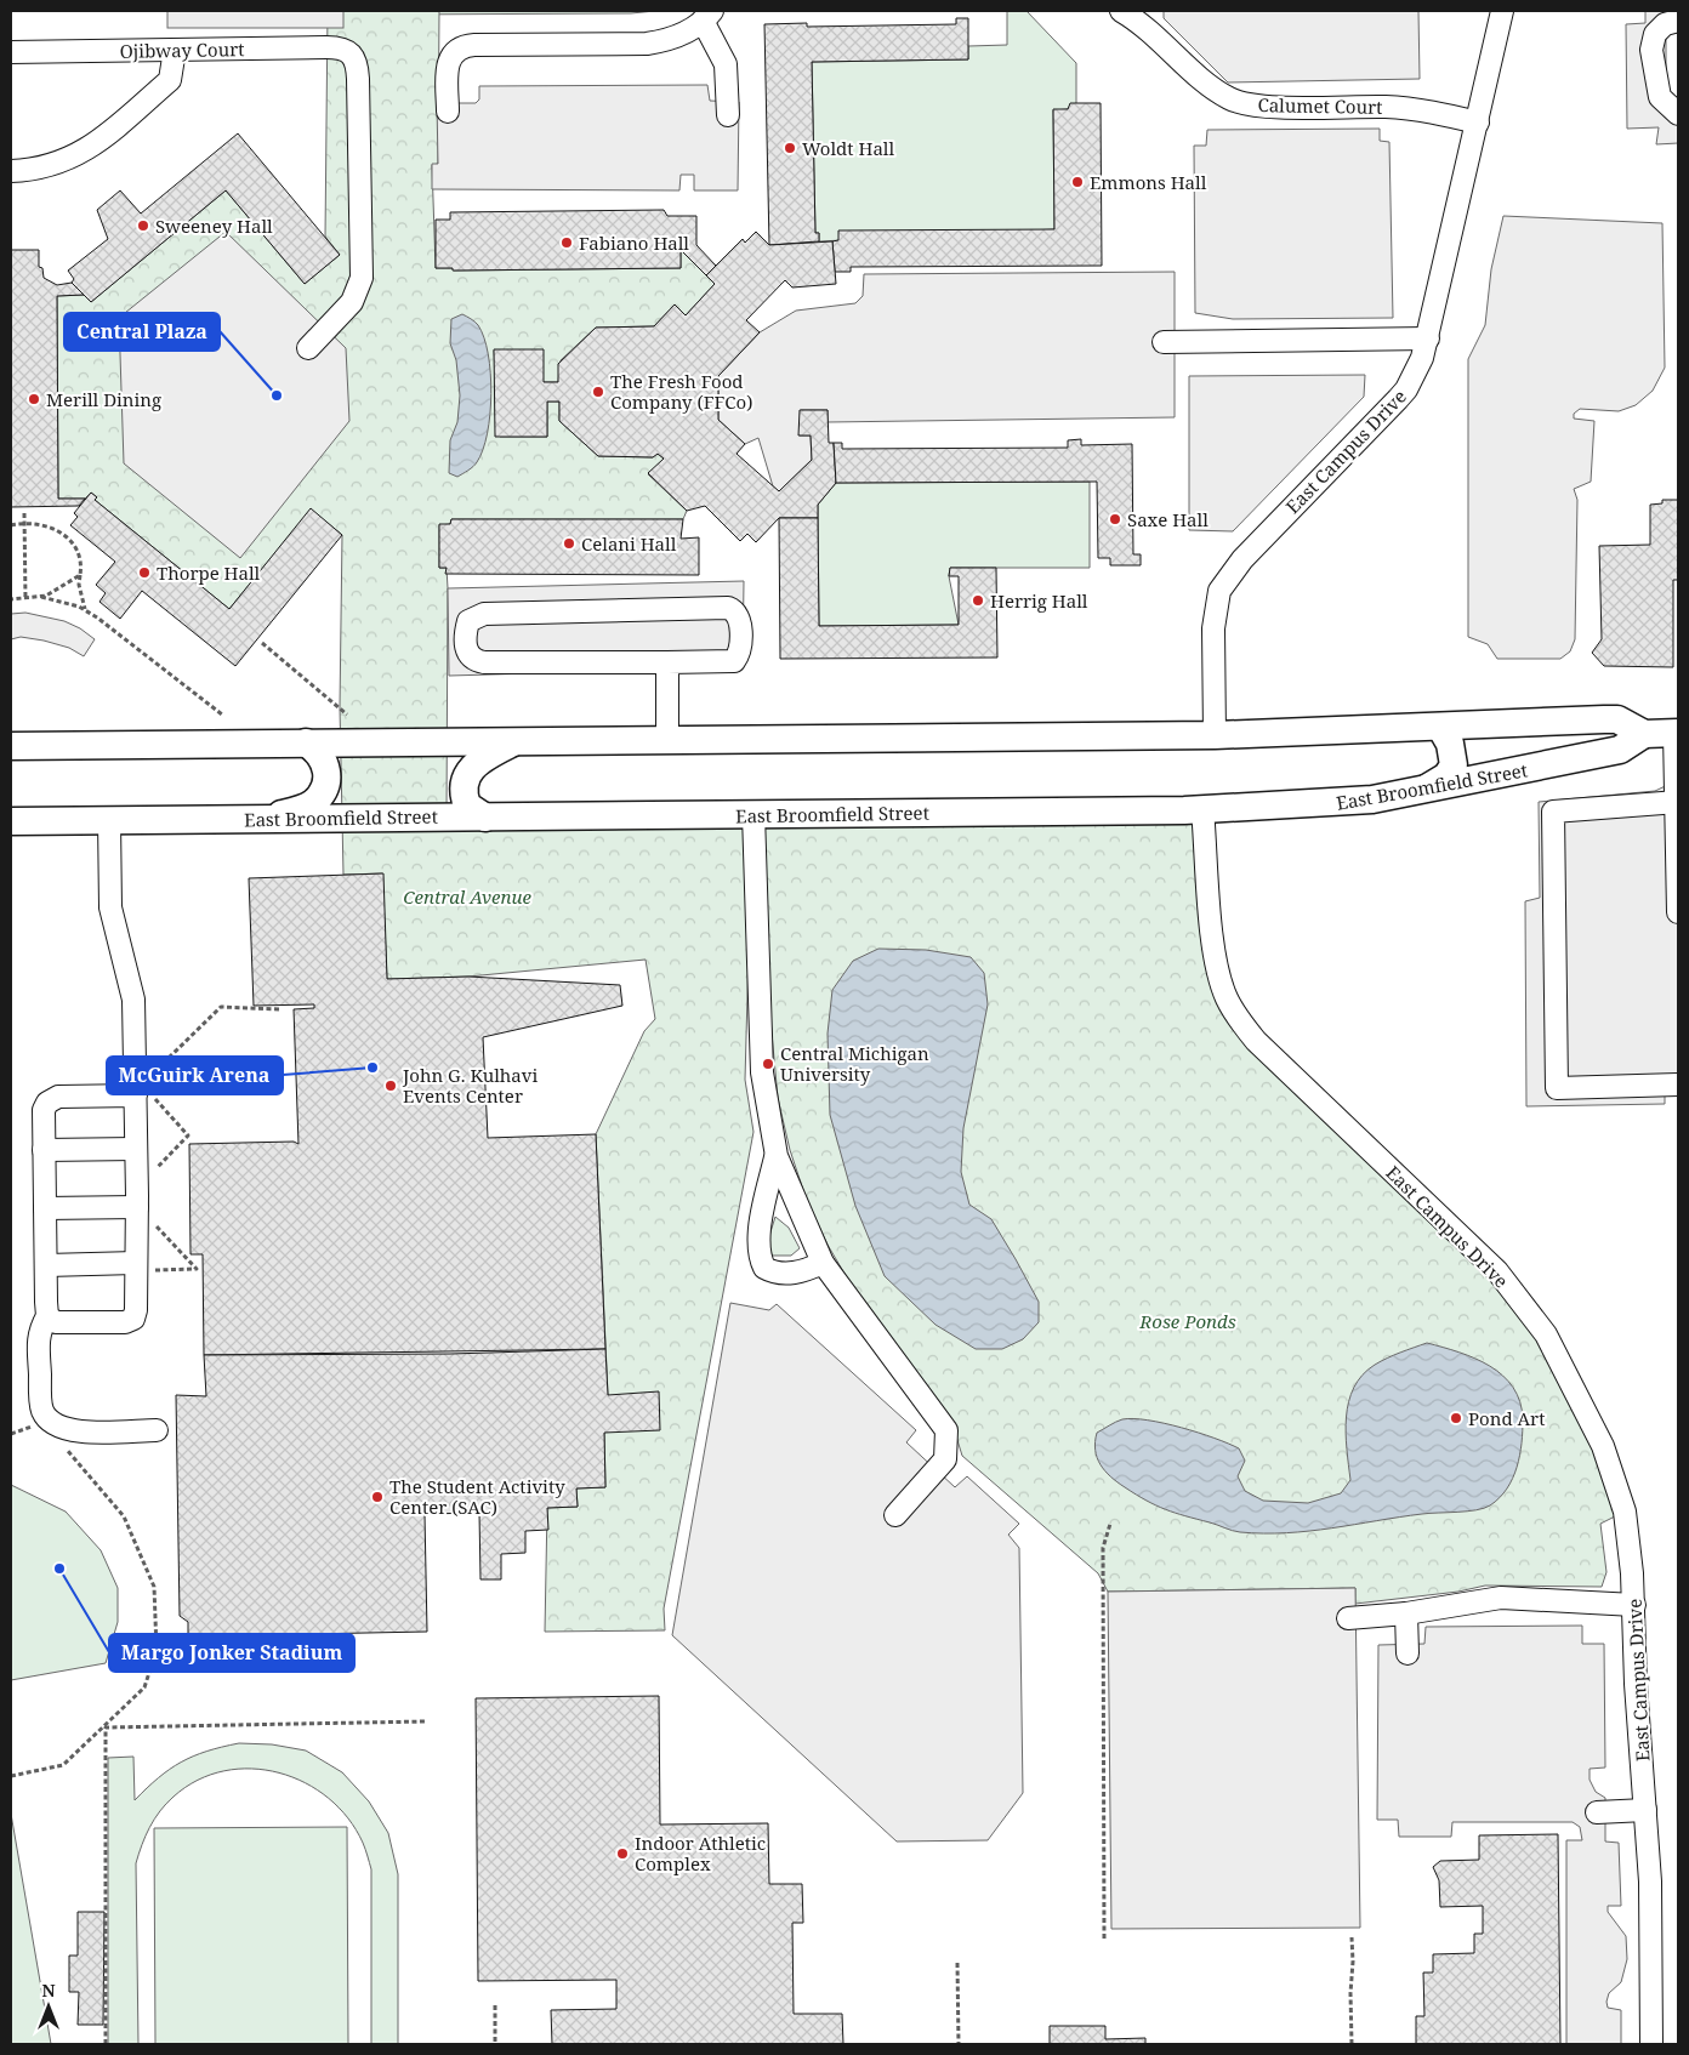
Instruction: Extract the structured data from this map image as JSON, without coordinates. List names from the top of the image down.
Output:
{
  "streets": {
    "main road": ["East Broomfield Street"],
    "street": ["Ojibway Court", "Calumet Court", "East Campus Drive"]
  },
  "crossings": [
    ["Calumet Court", "East Campus Drive"],
    ["East Campus Drive", "East Broomfield Street"]
  ],
  "parks": ["Central Avenue", "Rose Ponds"],
  "places": [
    "Woldt Hall",
    "Emmons Hall",
    "Sweeney Hall",
    "Fabiano Hall",
    "The Fresh Food Company (FFCo)",
    "Central Plaza",
    "Merill Dining",
    "Saxe Hall",
    "Celani Hall",
    "Thorpe Hall",
    "Herrig Hall",
    "Central Michigan University",
    "McGuirk Arena",
    "John G. Kulhavi Events Center",
    "Pond Art",
    "The Student Activity Center (SAC)",
    "Margo Jonker Stadium",
    "Indoor Athletic Complex"
  ],
  "north": "top"
}
